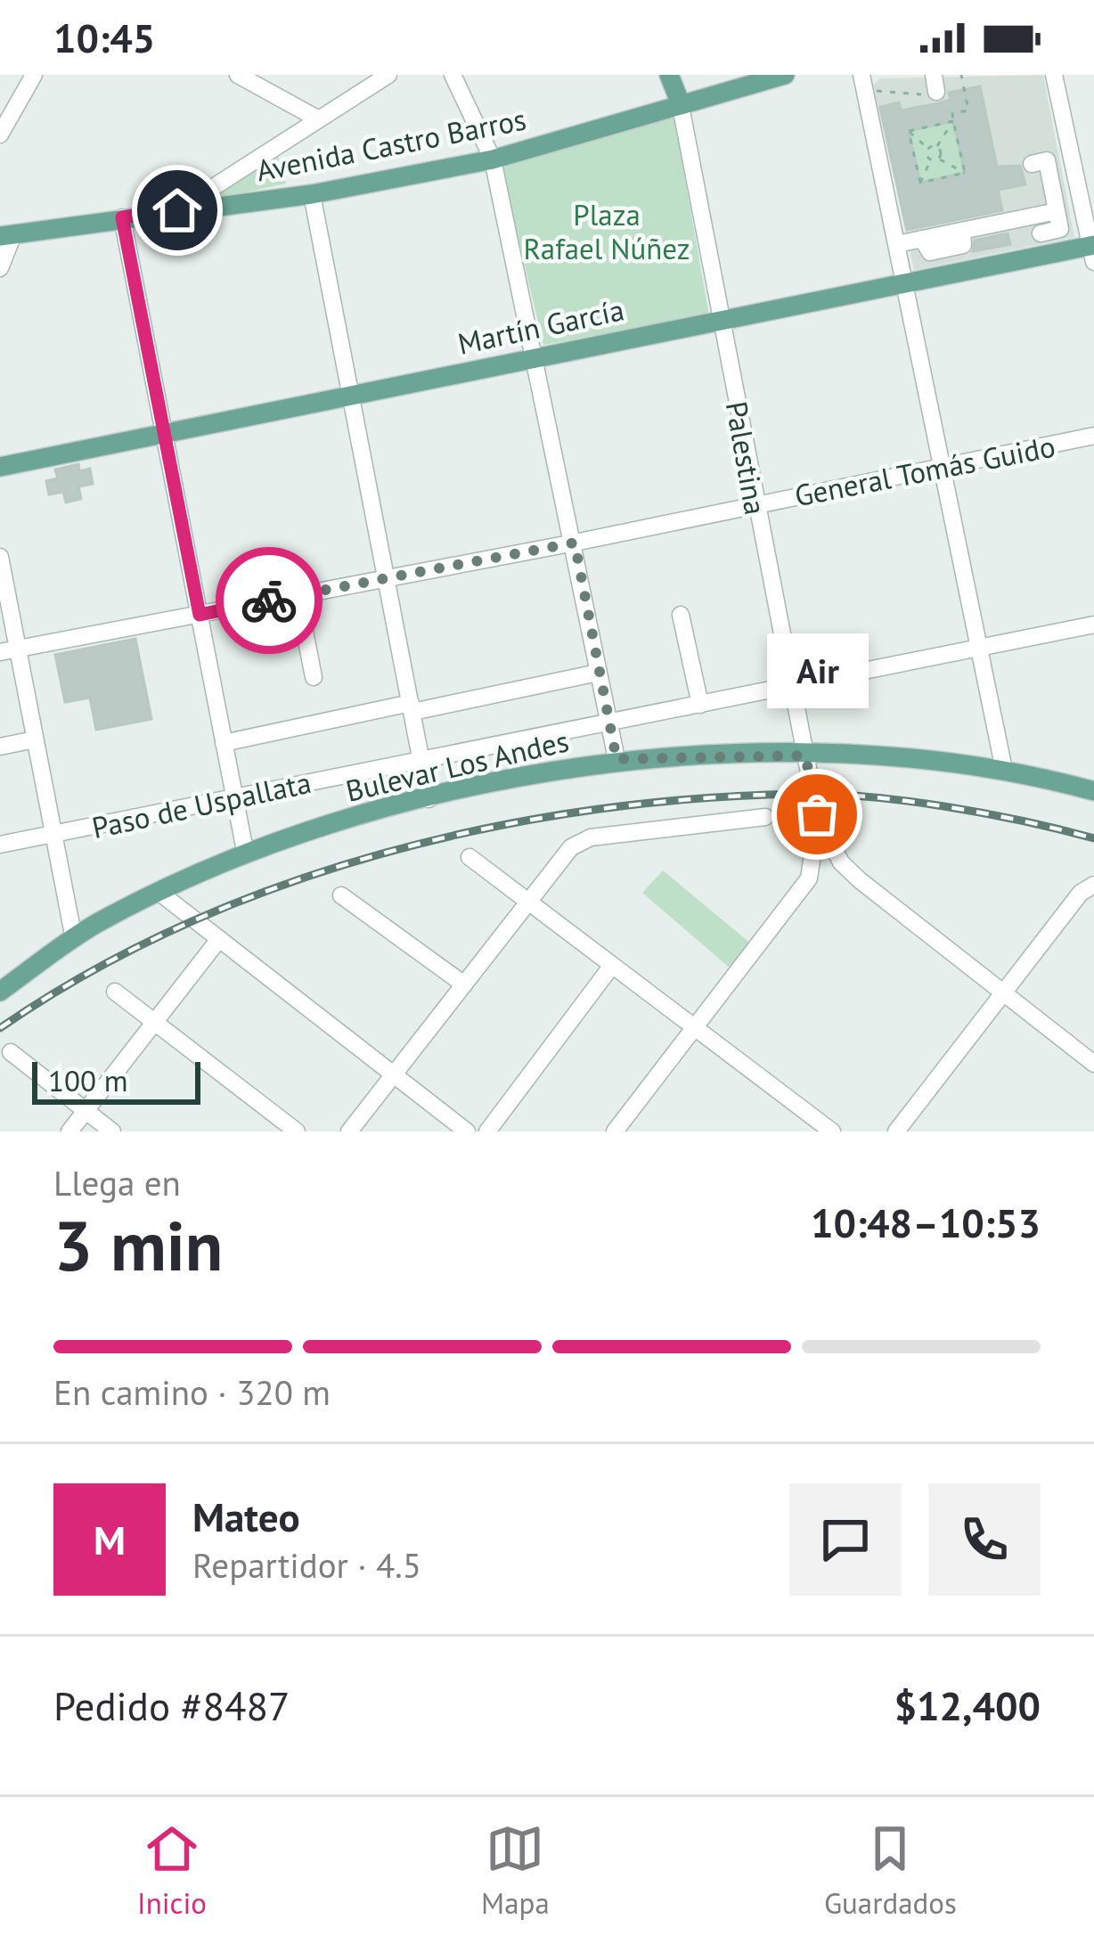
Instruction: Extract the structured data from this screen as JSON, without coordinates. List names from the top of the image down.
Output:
{
  "streets": {
    "main road": ["Avenida Castro Barros", "Martín García", "Bulevar Los Andes"],
    "street": ["Palestina", "General Tomás Guido", "Paso de Uspallata"]
  },
  "crossings": [
    ["Avenida Castro Barros", "Palestina"],
    ["Martín García", "Palestina"],
    ["Palestina", "General Tomás Guido"],
    ["Palestina", "Bulevar Los Andes"],
    ["Palestina", "Paso de Uspallata"]
  ],
  "parks": ["Plaza Rafael Núñez"],
  "places": ["Air"],
  "scale_bar": "100 m",
  "page": {
    "status": "10:45",
    "bubble": "Air",
    "scale": "100 m",
    "heading": ["3 min", "Llega en", "10:48–10:53"],
    "panel": [
      "Mateo",
      "Repartidor · 4.5",
      "Pedido #8487",
      "$12,400"
    ],
    "bar": "En camino · 320 m",
    "round": "M",
    "tabs": ["Inicio", "Mapa", "Guardados"]
  }
}
